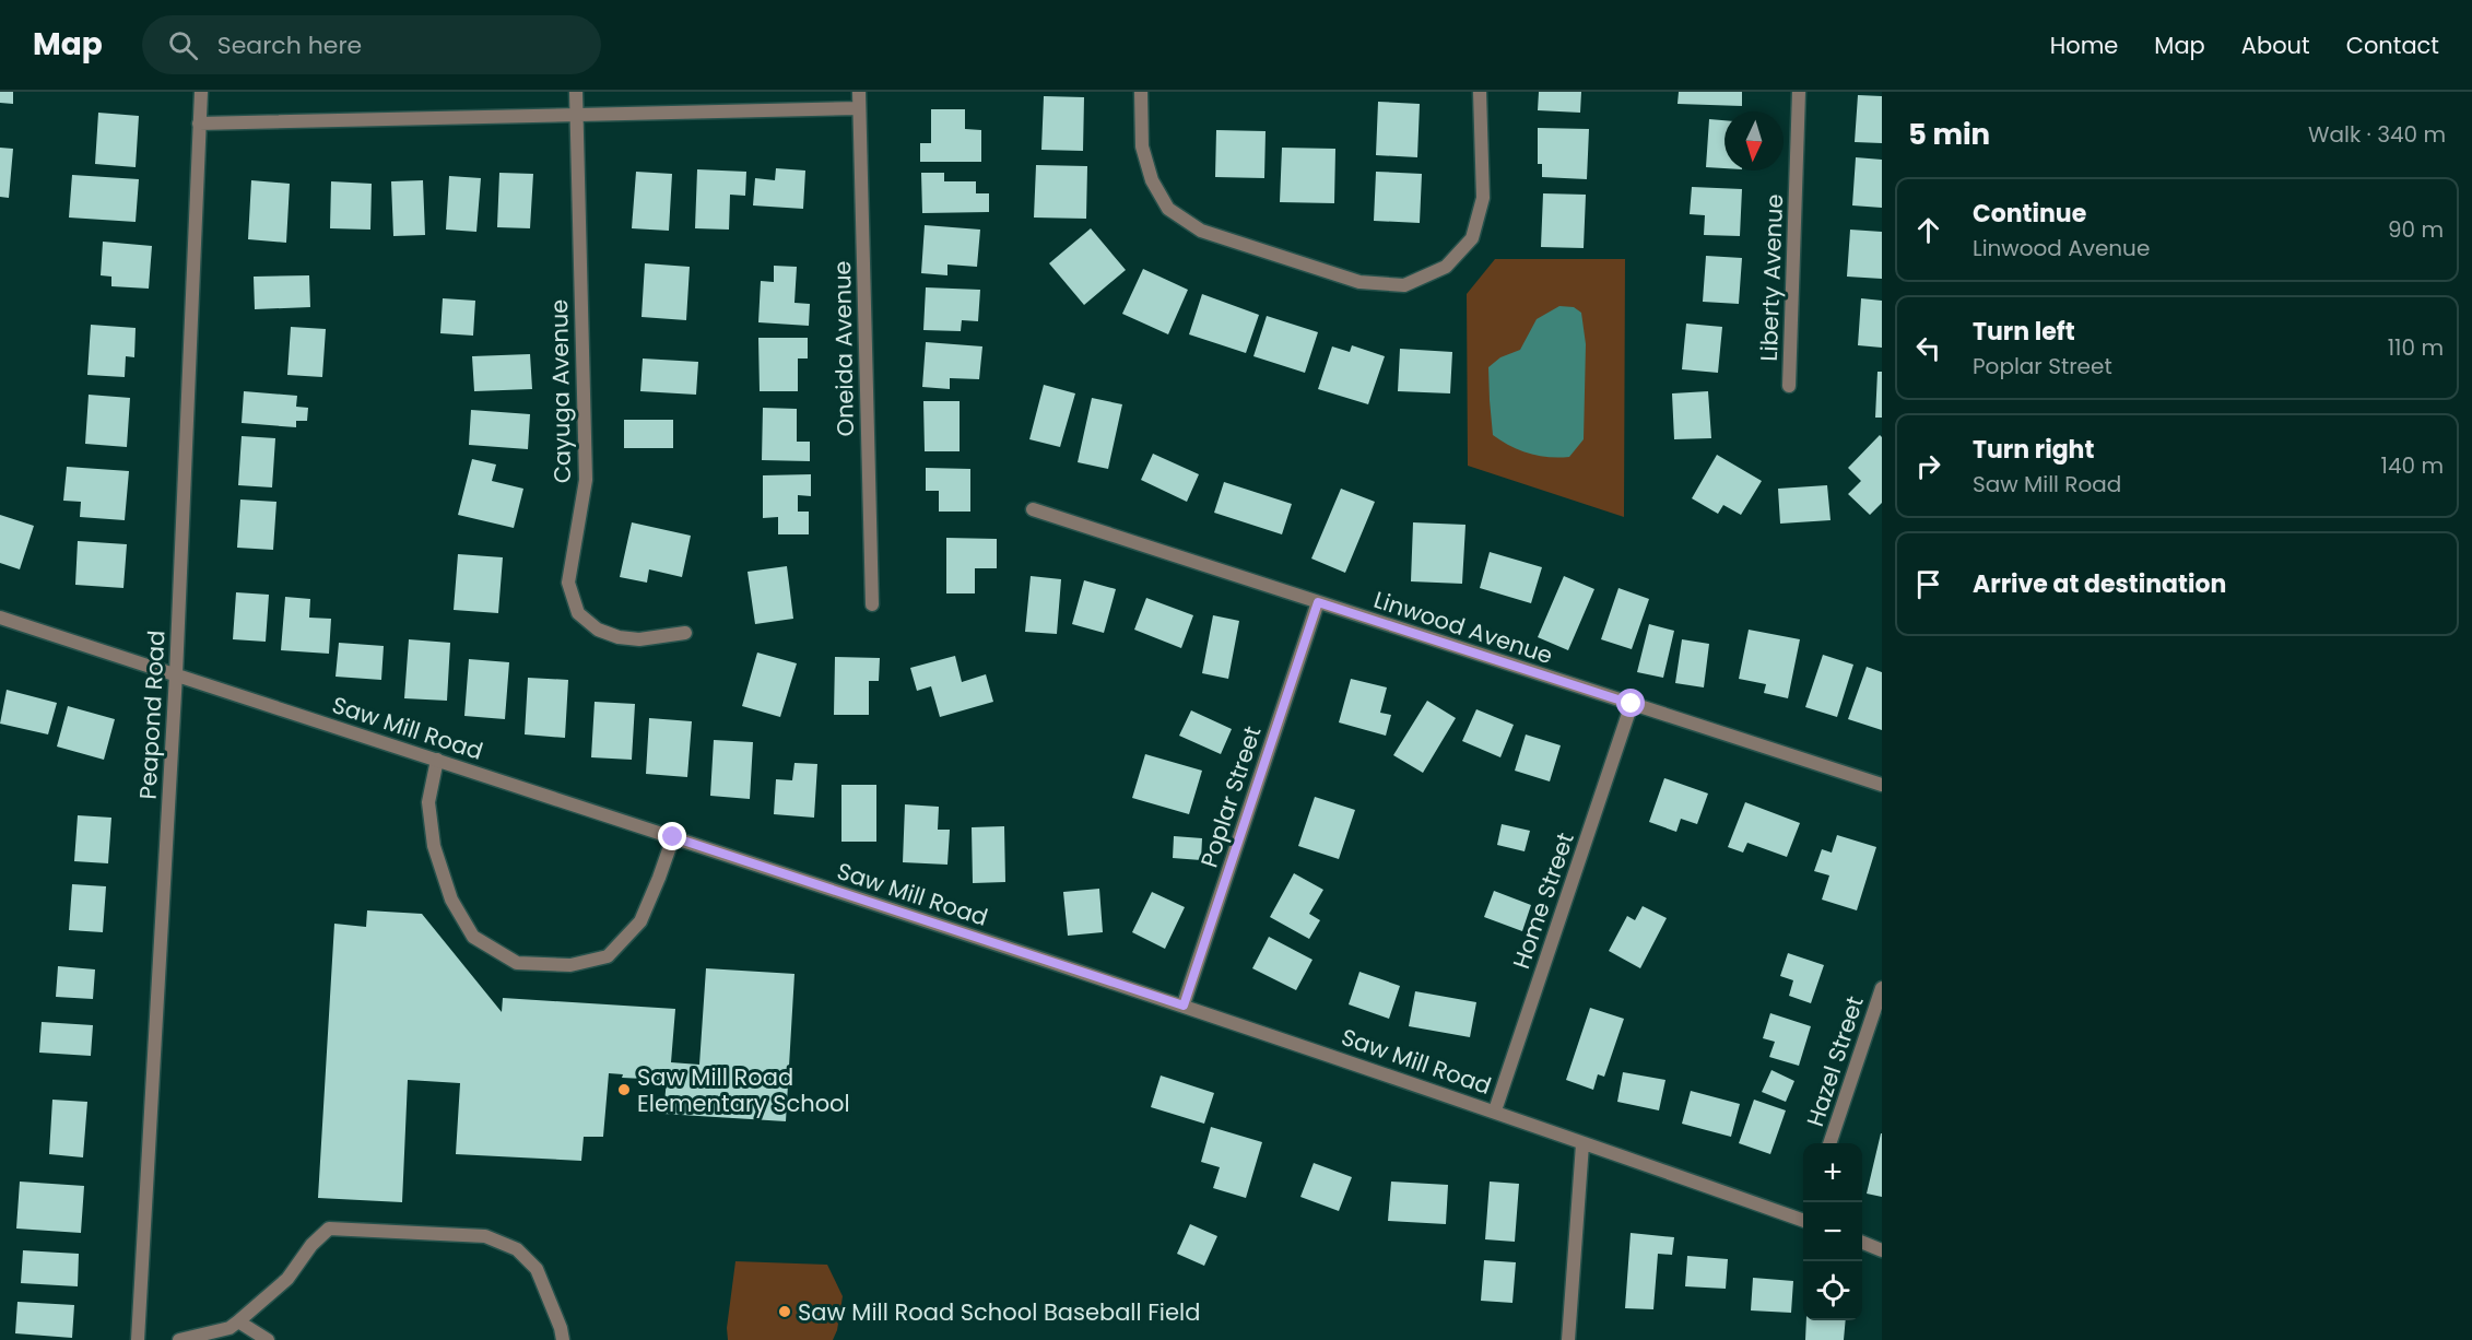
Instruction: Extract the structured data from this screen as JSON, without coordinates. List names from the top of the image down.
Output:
{
  "streets": {
    "street": [
      "Liberty Avenue",
      "Oneida Avenue",
      "Cayuga Avenue",
      "Linwood Avenue",
      "Peapond Road",
      "Saw Mill Road",
      "Poplar Street",
      "Home Street",
      "Hazel Street"
    ]
  },
  "crossings": [
    ["Linwood Avenue", "Poplar Street"],
    ["Linwood Avenue", "Home Street"],
    ["Peapond Road", "Saw Mill Road"],
    ["Saw Mill Road", "Poplar Street"],
    ["Saw Mill Road", "Home Street"]
  ],
  "places": ["Saw Mill Road Elementary School", "Saw Mill Road School Baseball Field"],
  "north": "bottom",
  "page": {
    "header": "Map",
    "search": "Search here",
    "nav": [
      "Home",
      "Map",
      "About",
      "Contact"
    ],
    "heading": ["5 min", "Walk · 340 m"],
    "list": [
      ["Continue", "Linwood Avenue", "90 m"],
      ["Turn left", "Poplar Street", "110 m"],
      ["Turn right", "Saw Mill Road", "140 m"],
      "Arrive at destination"
    ],
    "map_buttons": ["+", "−"]
  }
}
